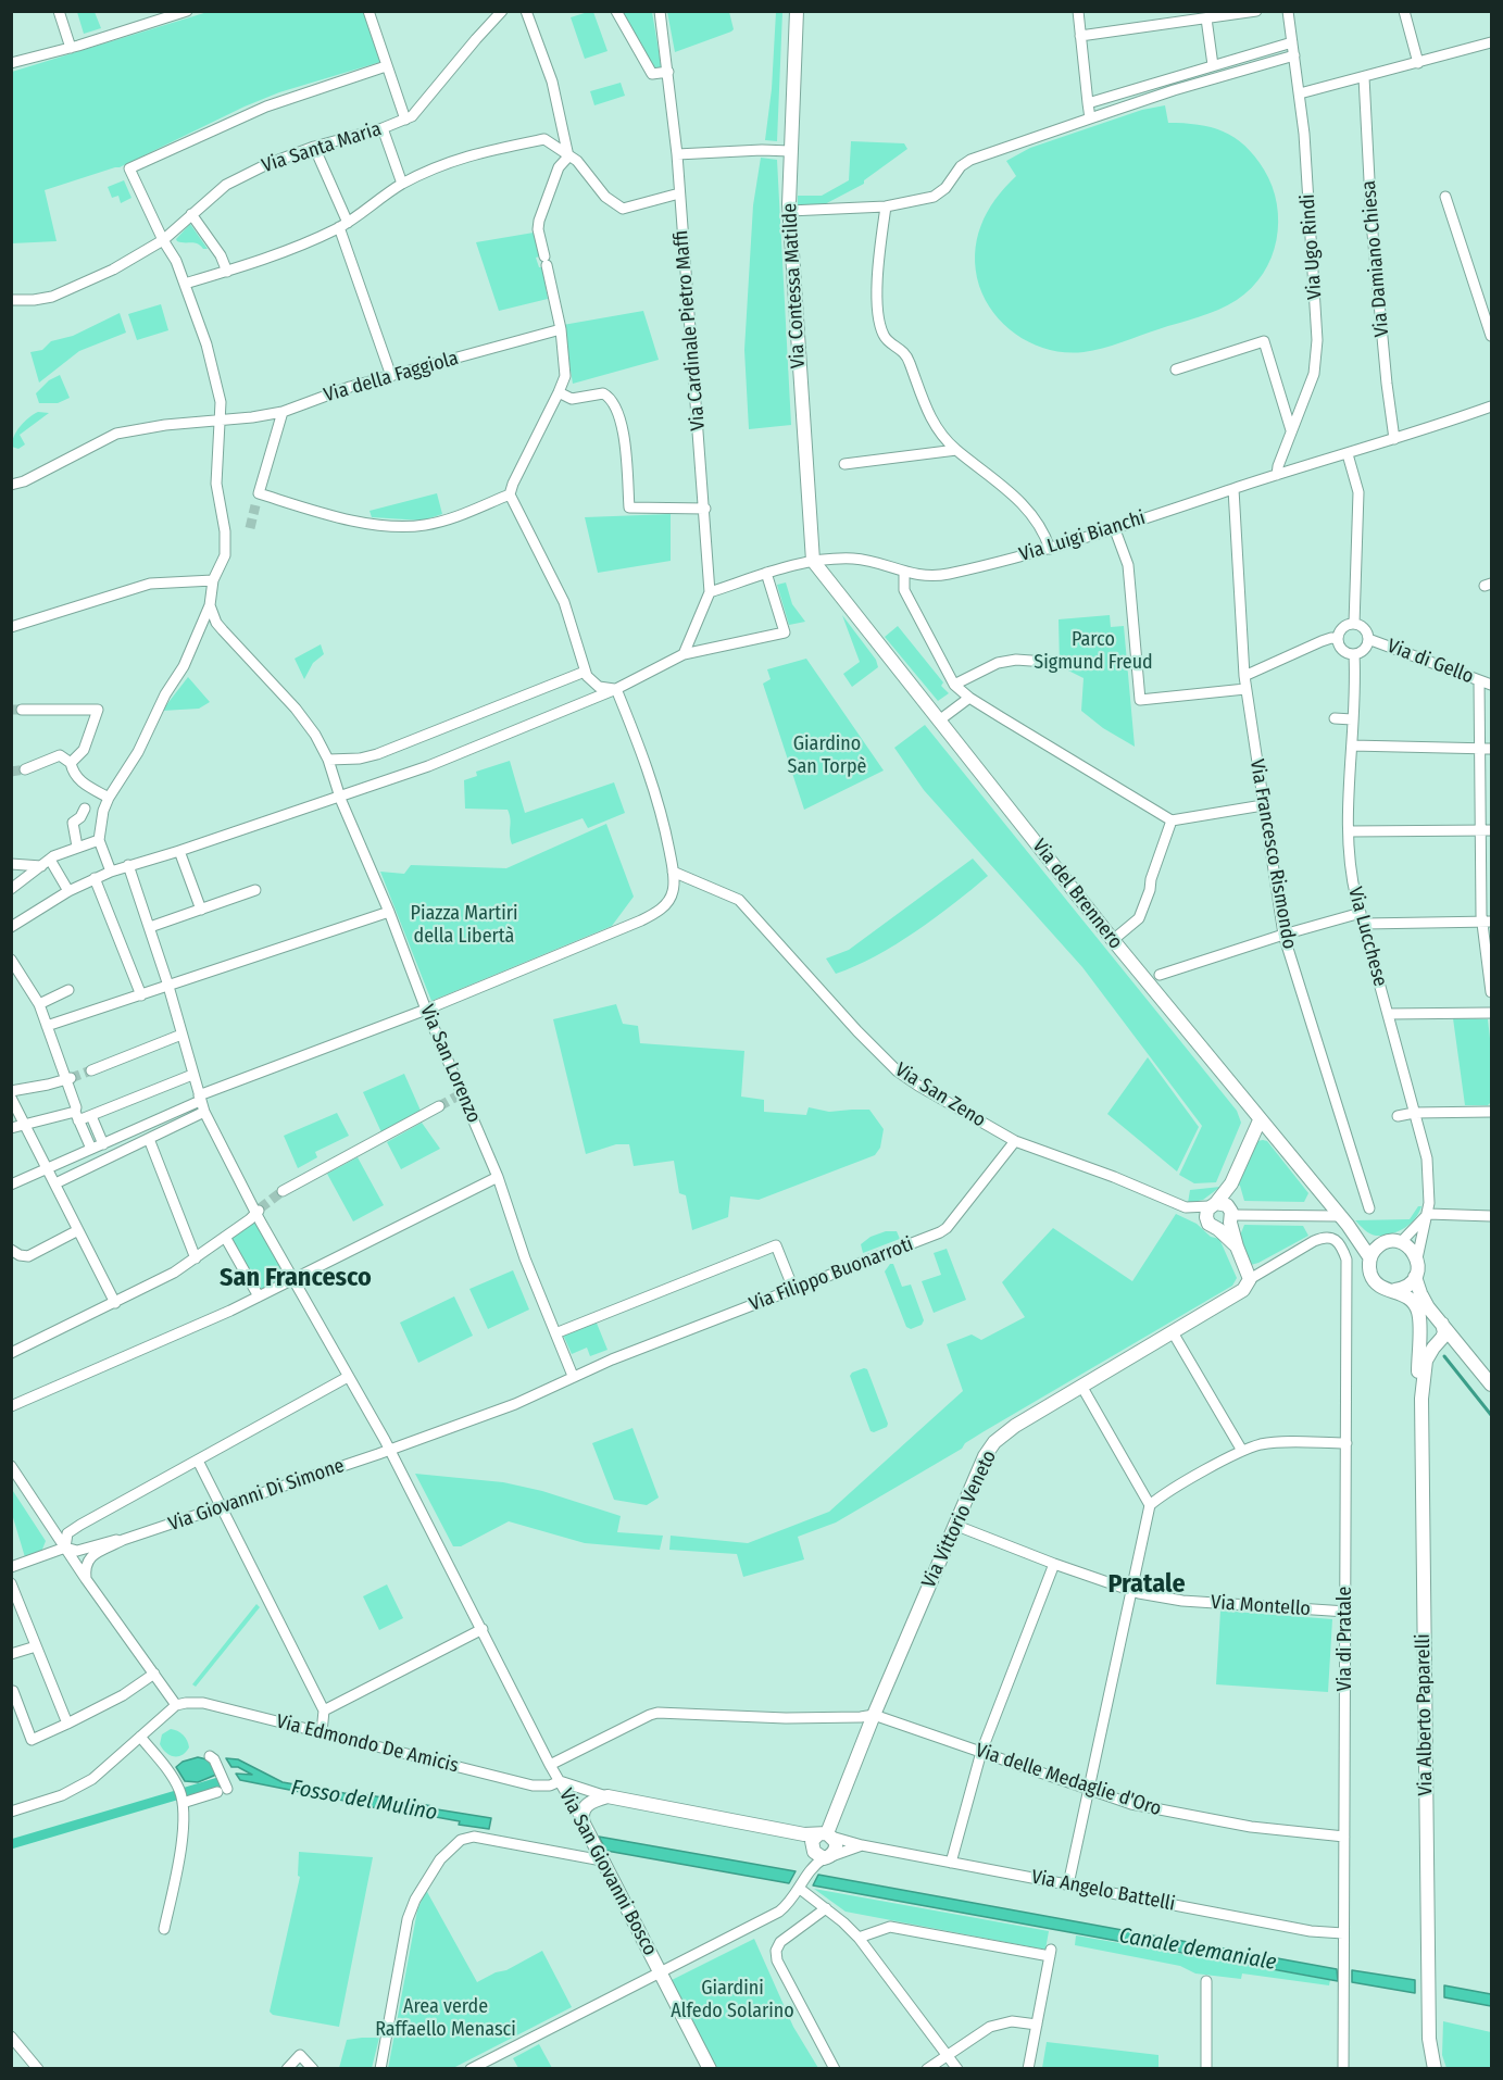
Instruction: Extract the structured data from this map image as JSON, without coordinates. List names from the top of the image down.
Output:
{
  "streets": {
    "main road": [
      "Via Contessa Matilde",
      "Via del Brennero",
      "Via Vittorio Veneto",
      "Via Alberto Paparelli",
      "Via San Giovanni Bosco",
      "Via Angelo Battelli"
    ],
    "street": [
      "Via Santa Maria",
      "Via Ugo Rindi",
      "Via Damiano Chiesa",
      "Via Cardinale Pietro Maffi",
      "Via della Faggiola",
      "Via Luigi Bianchi",
      "Via di Gello",
      "Via Francesco Rismondo",
      "Via Lucchese",
      "Via San Lorenzo",
      "Via San Zeno",
      "Via Filippo Buonarroti",
      "Via Giovanni Di Simone",
      "Via Montello",
      "Via di Pratale",
      "Via Edmondo De Amicis",
      "Via delle Medaglie d'Oro"
    ]
  },
  "crossings": [
    ["Via Ugo Rindi", "Via Luigi Bianchi"],
    ["Via Damiano Chiesa", "Via Luigi Bianchi"],
    ["Via Contessa Matilde", "Via Luigi Bianchi"],
    ["Via Contessa Matilde", "Via del Brennero"],
    ["Via Cardinale Pietro Maffi", "Via Luigi Bianchi"],
    ["Via Luigi Bianchi", "Via Francesco Rismondo"],
    ["Via Luigi Bianchi", "Via del Brennero"],
    ["Via di Gello", "Via Lucchese"],
    ["Via del Brennero", "Via Lucchese"],
    ["Via San Lorenzo", "Via Filippo Buonarroti"],
    ["Via San Zeno", "Via Filippo Buonarroti"],
    ["Via Filippo Buonarroti", "Via Giovanni Di Simone"],
    ["Via Filippo Buonarroti", "Via San Giovanni Bosco"],
    ["Via Giovanni Di Simone", "Via San Giovanni Bosco"],
    ["Via Vittorio Veneto", "Via Montello"],
    ["Via Vittorio Veneto", "Via di Pratale"],
    ["Via Vittorio Veneto", "Via delle Medaglie d'Oro"],
    ["Via Vittorio Veneto", "Via Angelo Battelli"],
    ["Via Montello", "Via di Pratale"],
    ["Via di Pratale", "Via delle Medaglie d'Oro"],
    ["Via di Pratale", "Via Angelo Battelli"],
    ["Via Edmondo De Amicis", "Via San Giovanni Bosco"],
    ["Via Edmondo De Amicis", "Via Angelo Battelli"],
    ["Via San Giovanni Bosco", "Via Angelo Battelli"]
  ],
  "districts": ["San Francesco", "Pratale"],
  "water": ["Fosso del Mulino", "Canale demaniale"],
  "parks": [
    "Parco Sigmund Freud",
    "Giardino San Torpè",
    "Piazza Martiri della Libertà",
    "Giardini Alfedo Solarino",
    "Area verde Raffaello Menasci"
  ]
}
